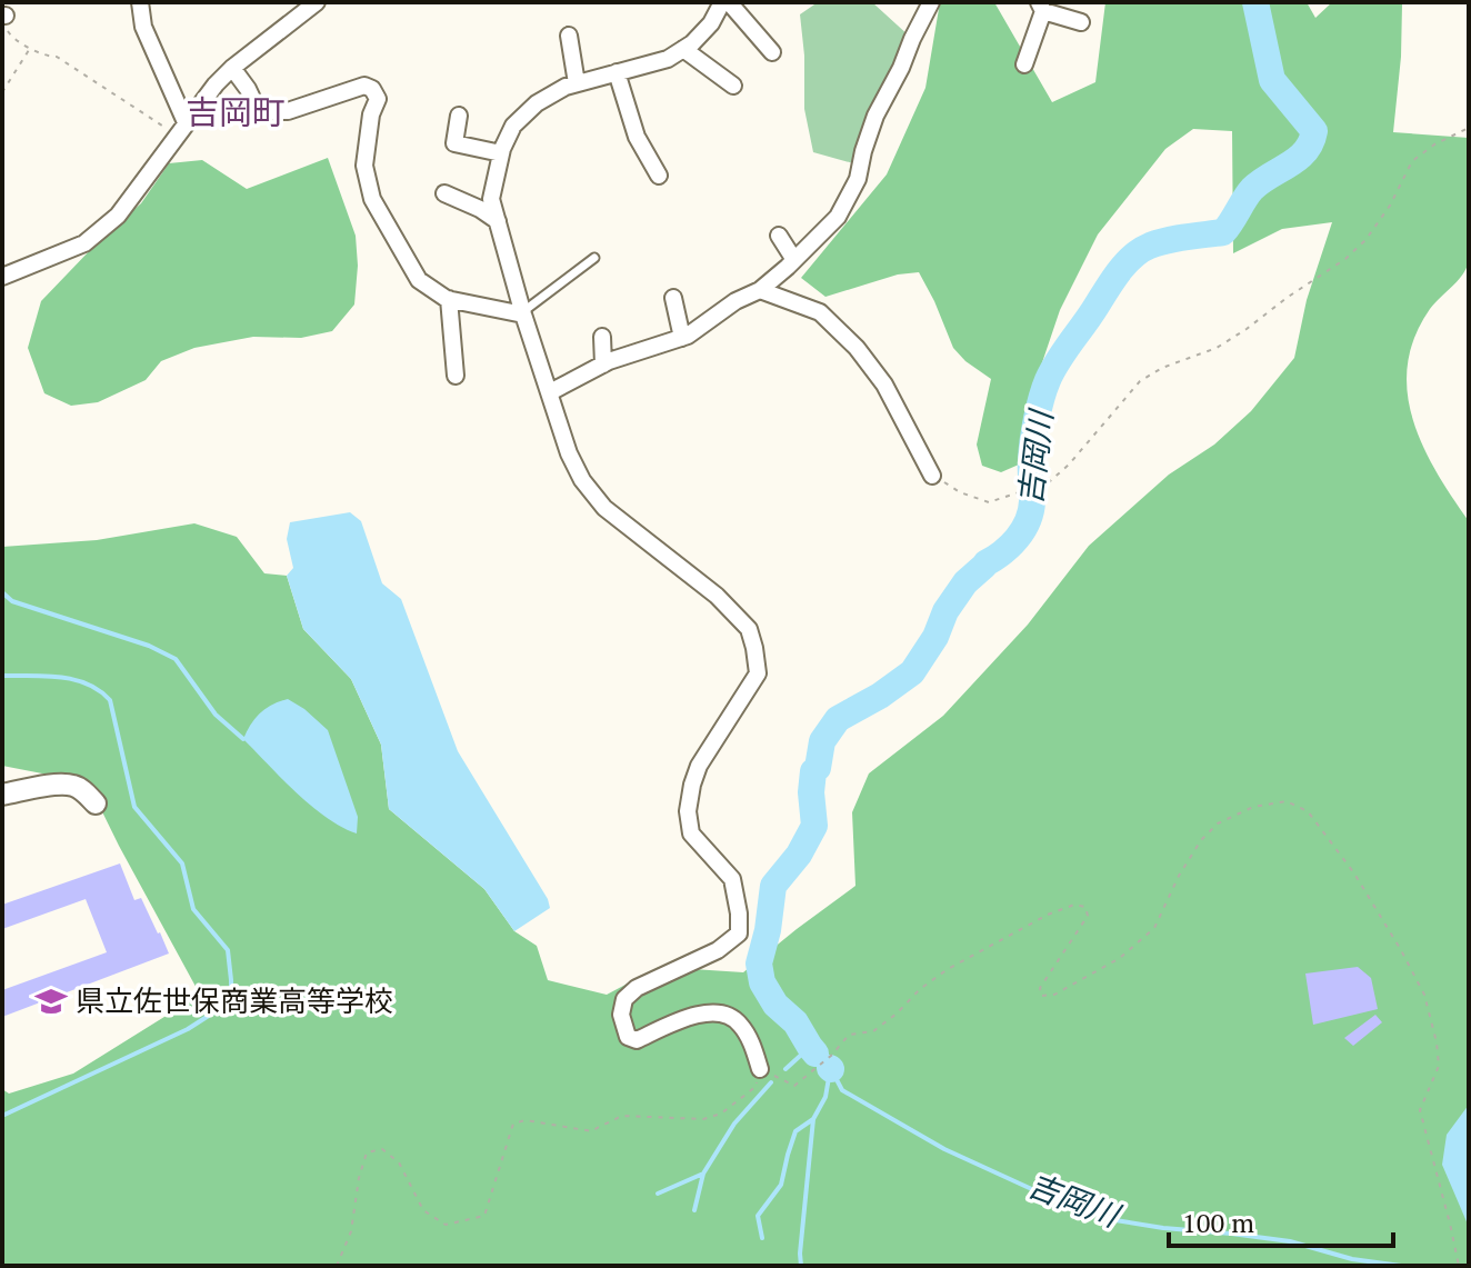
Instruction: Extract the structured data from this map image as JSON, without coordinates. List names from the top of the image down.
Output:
{
  "districts": ["吉岡町"],
  "water": ["吉岡川"],
  "places": {
    "school or university": ["県立佐世保商業高等学校"]
  },
  "scale_bar": "100 m"
}
